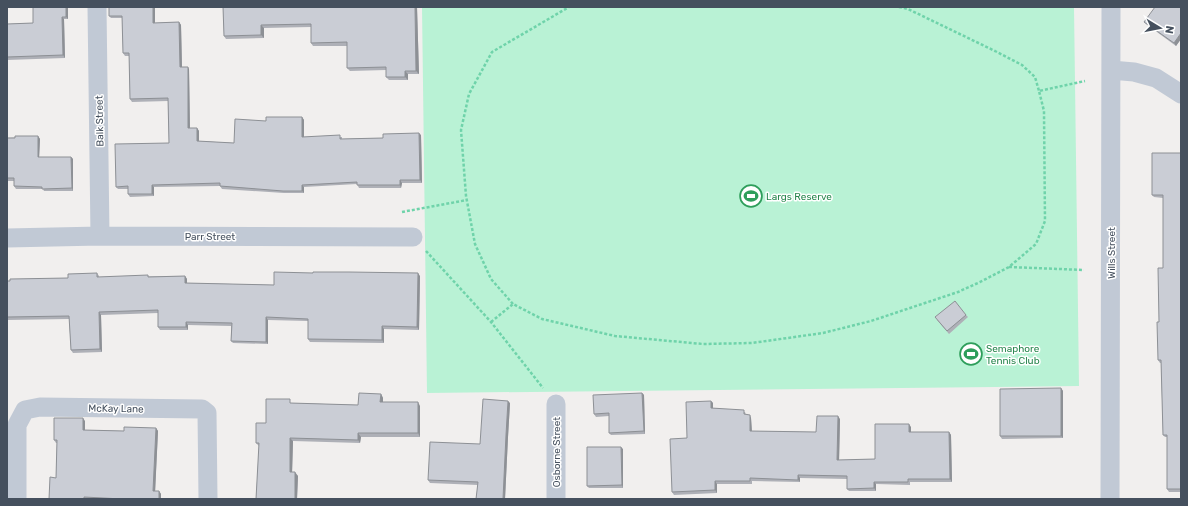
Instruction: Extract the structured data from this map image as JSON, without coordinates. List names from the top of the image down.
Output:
{
  "streets": {
    "street": [
      "Balk Street",
      "Parr Street",
      "Wills Street",
      "McKay Lane",
      "Osborne Street"
    ]
  },
  "crossings": [
    ["Balk Street", "Parr Street"]
  ],
  "places": {
    "sports": ["Largs Reserve", "Semaphore Tennis Club"]
  },
  "north": "right"
}
